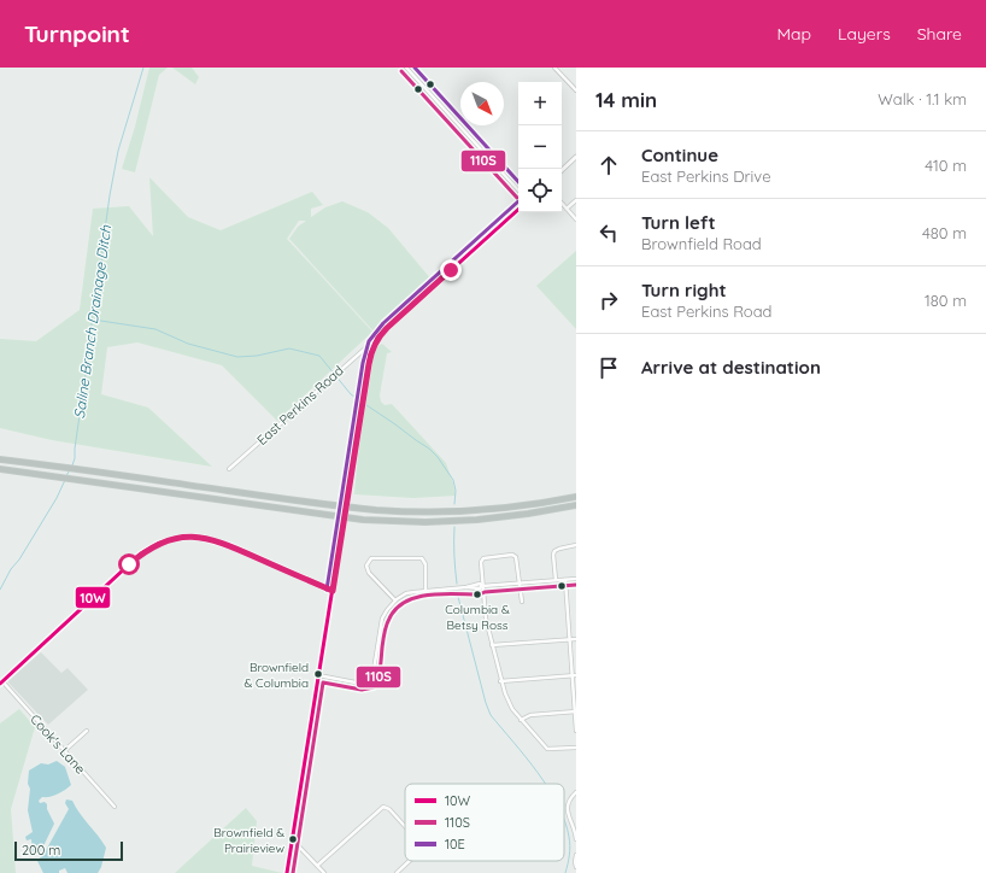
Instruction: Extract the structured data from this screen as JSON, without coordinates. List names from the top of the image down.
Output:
{
  "streets": {
    "street": ["East Perkins Road", "Cook's Lane"]
  },
  "water": ["Saline Branch Drainage Ditch"],
  "places": ["Columbia & Betsy Ross", "Brownfield & Columbia", "Brownfield & Prairieview"],
  "lines": ["transit line 10E", "transit line 110S", "transit line 10W"],
  "legend": ["10W", "110S", "10E"],
  "scale_bar": "200 m",
  "north": "bottom right",
  "page": {
    "header": "Turnpoint",
    "nav": ["Map", "Layers", "Share"],
    "heading": ["14 min", "Walk · 1.1 km"],
    "map_buttons": ["+", "−"],
    "list": [
      ["Continue", "East Perkins Drive", "410 m"],
      ["Turn left", "Brownfield Road", "480 m"],
      ["Turn right", "East Perkins Road", "180 m"],
      "Arrive at destination"
    ],
    "scale": "200 m"
  }
}
